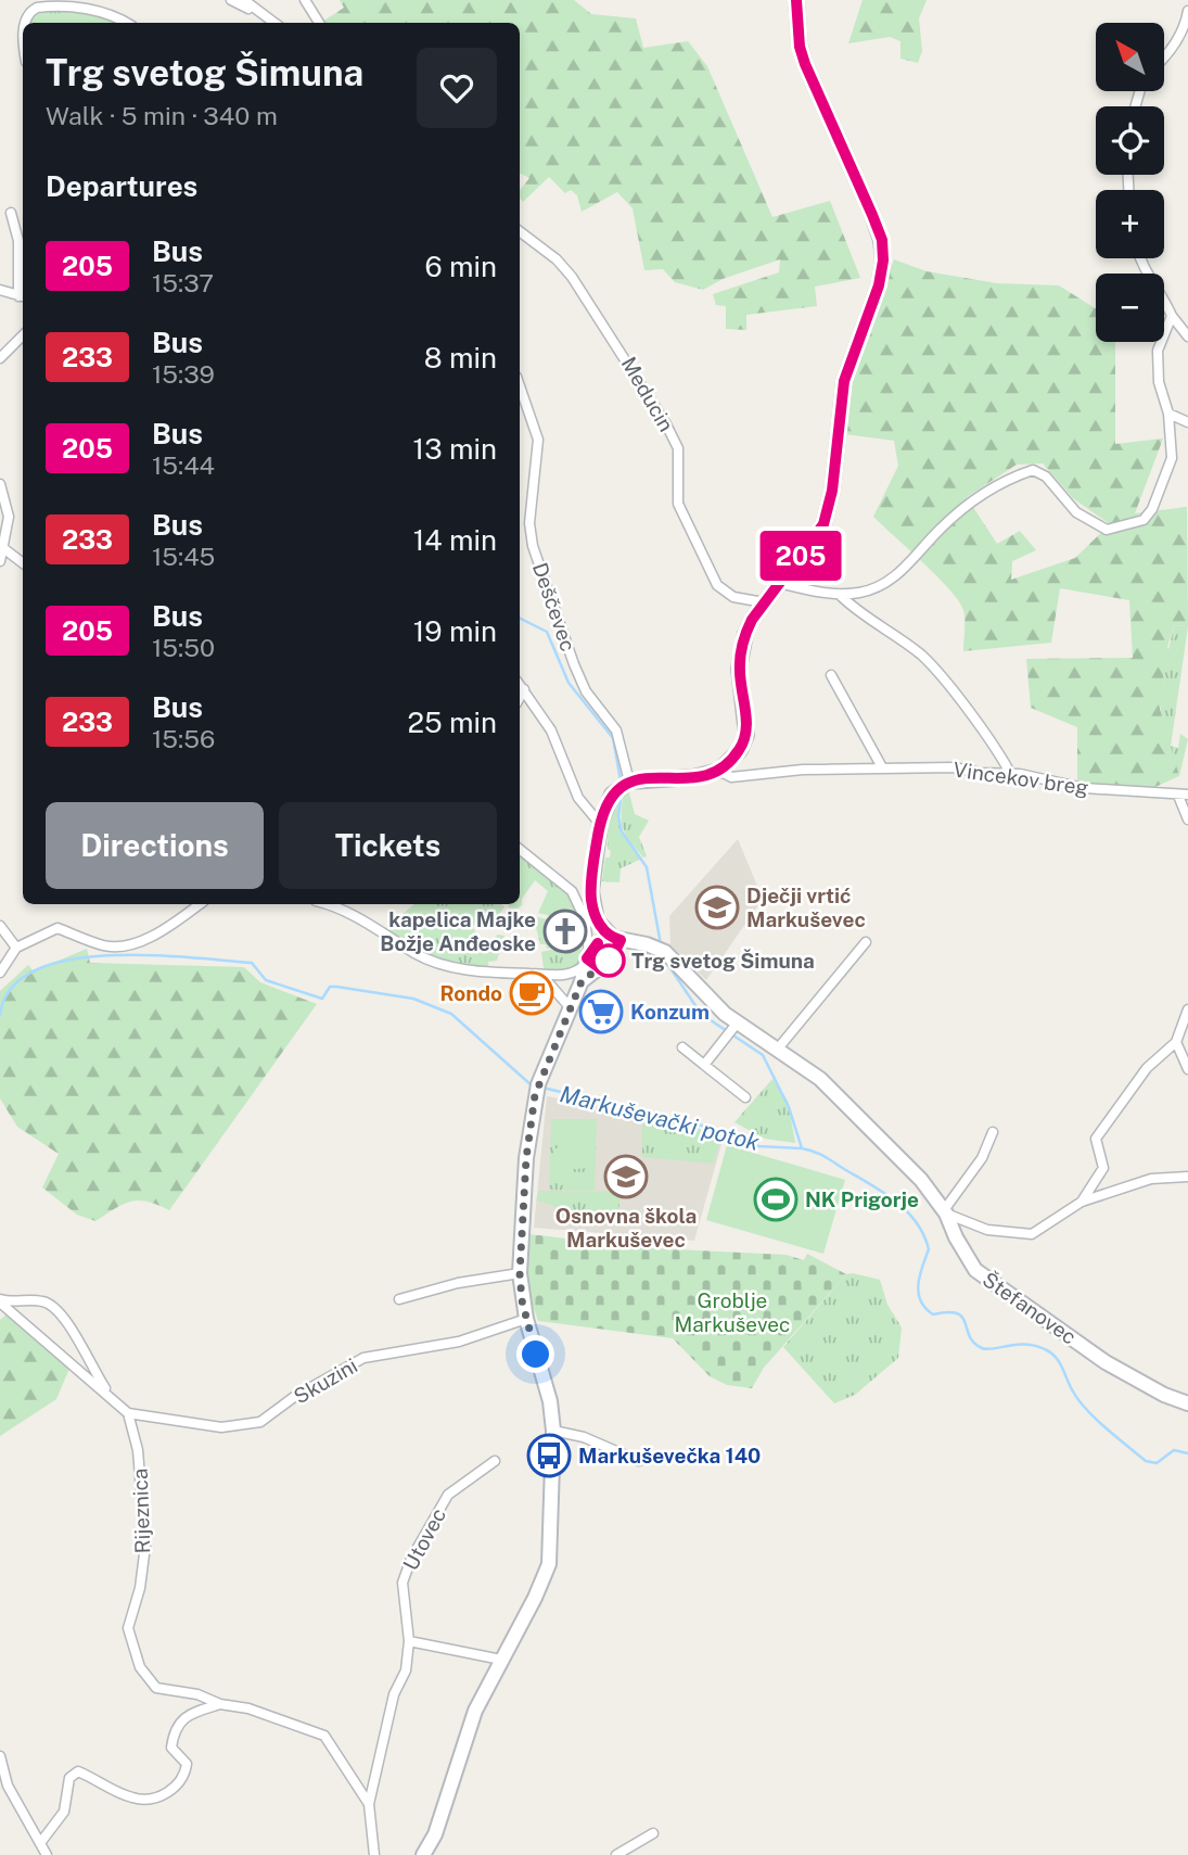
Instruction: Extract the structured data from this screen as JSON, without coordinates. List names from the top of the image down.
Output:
{
  "streets": {
    "main road": ["Štefanovec"],
    "street": [
      "Meducin",
      "Deščevec",
      "Vincekov breg",
      "Skuzini",
      "Rijeznica",
      "Utovec"
    ]
  },
  "crossings": [
    ["Skuzini", "Rijeznica"],
    ["Rijeznica", "Utovec"]
  ],
  "water": ["Markuševački potok"],
  "parks": ["Groblje Markuševec"],
  "places": {
    "school or university": ["Dječji vrtić Markuševec", "Osnovna škola Markuševec"],
    "church": ["kapelica Majke Božje Anđeoske"],
    "other": ["Trg svetog Šimuna"],
    "cafe": ["Rondo"],
    "supermarket": ["Konzum"],
    "sports": ["NK Prigorje"],
    "bus stop": ["Markuševečka 140"]
  },
  "lines": ["bus line 205"],
  "north": "top left",
  "page": {
    "on_map": "205",
    "map_buttons": ["+", "−"],
    "heading": [
      ["Trg svetog Šimuna", "Walk · 5 min · 340 m"],
      "Departures"
    ],
    "list": [
      {
        "mark": "205",
        "name": "Bus",
        "note": "15:37",
        "value": "6 min"
      },
      {
        "mark": "233",
        "name": "Bus",
        "note": "15:39",
        "value": "8 min"
      },
      {
        "mark": "205",
        "name": "Bus",
        "note": "15:44",
        "value": "13 min"
      },
      {
        "mark": "233",
        "name": "Bus",
        "note": "15:45",
        "value": "14 min"
      },
      {
        "mark": "205",
        "name": "Bus",
        "note": "15:50",
        "value": "19 min"
      },
      {
        "mark": "233",
        "name": "Bus",
        "note": "15:56",
        "value": "25 min"
      }
    ],
    "buttons": ["Directions", "Tickets"]
  }
}
